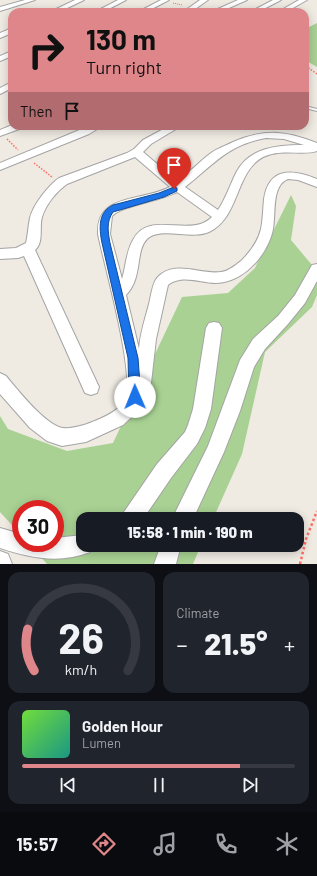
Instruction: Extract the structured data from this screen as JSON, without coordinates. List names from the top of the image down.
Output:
{
  "page": {
    "turn": ["130 m", "Turn right"],
    "then": "Then",
    "limit": "30",
    "trip": "15:58 · 1 min · 190 m",
    "tile": "Climate",
    "heat": ["−", "21.5°", "+"],
    "song": ["Golden Hour", "Lumen"],
    "tabs": "15:57",
    "gauge": ["26", "km/h"]
  }
}
